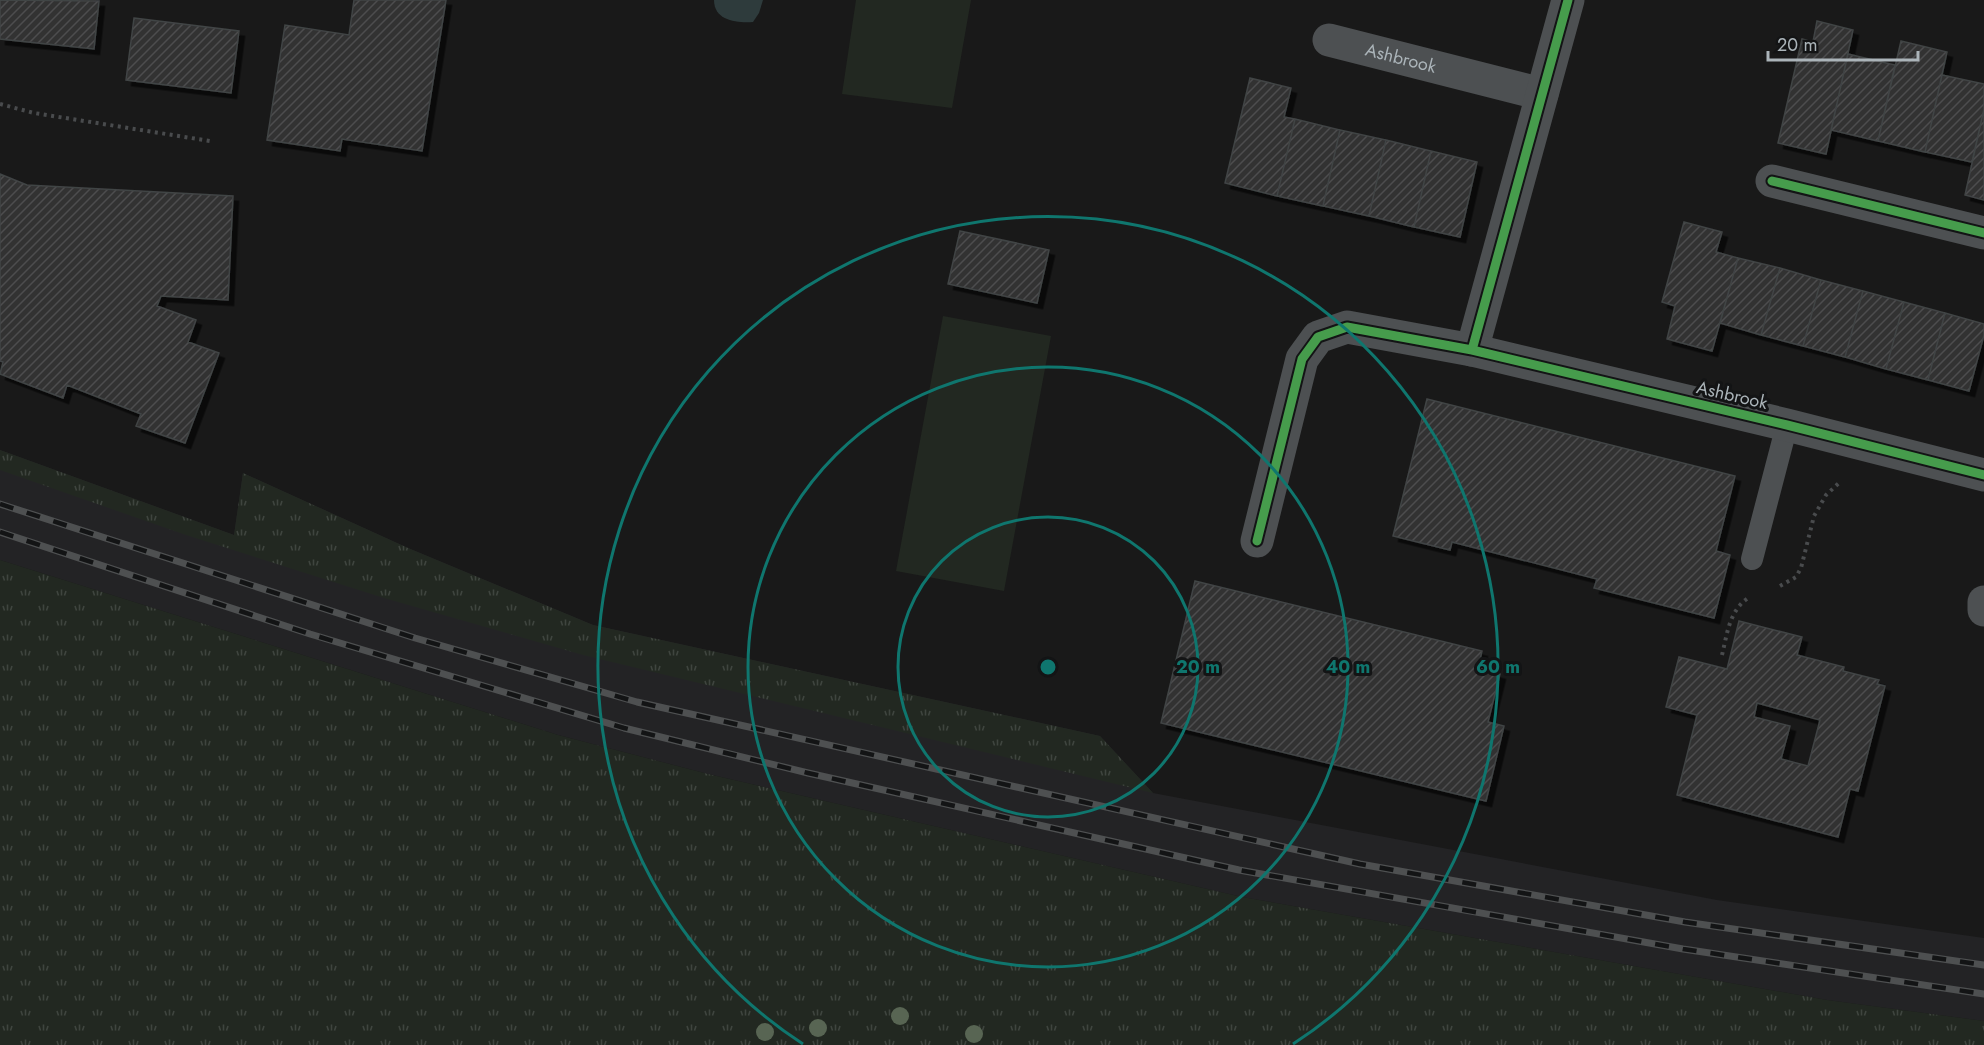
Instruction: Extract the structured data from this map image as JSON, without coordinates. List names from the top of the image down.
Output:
{
  "streets": {
    "street": ["Ashbrook"]
  },
  "scale_bar": "20 m",
  "rings": ["20 m", "40 m", "60 m"]
}
